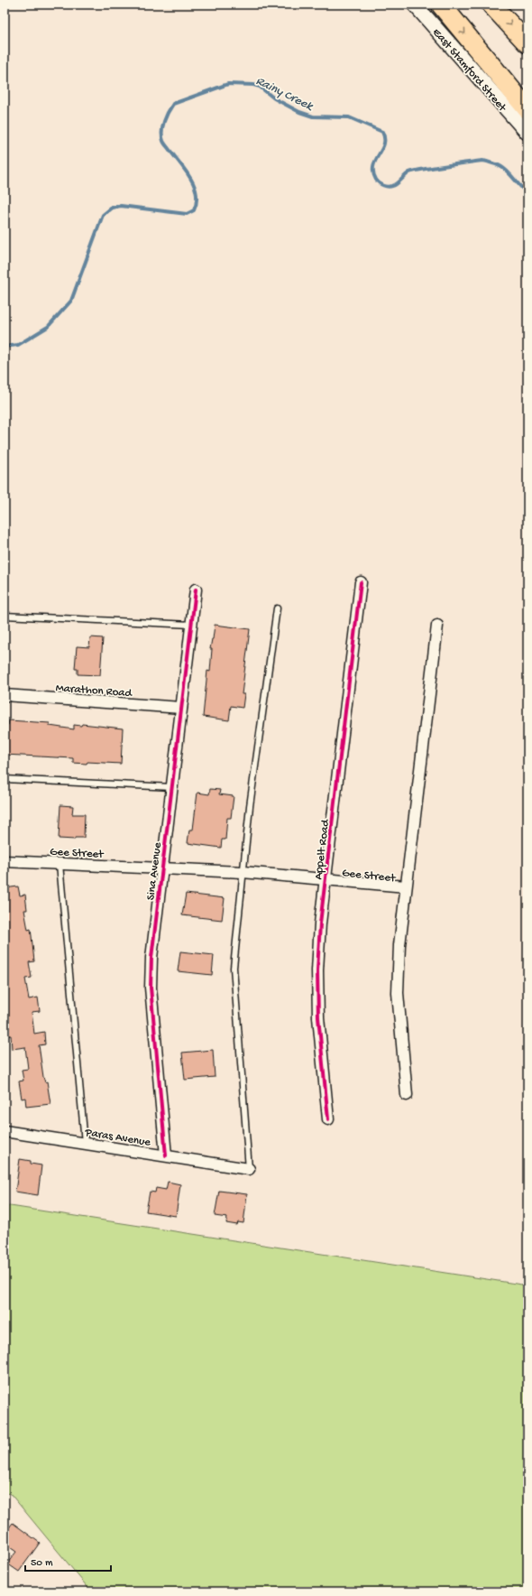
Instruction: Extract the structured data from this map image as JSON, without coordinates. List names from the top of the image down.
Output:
{
  "streets": {
    "main road": ["East Stamford Street"],
    "street": [
      "Marathon Road",
      "Appelt Road",
      "Gee Street",
      "Sina Avenue",
      "Paras Avenue"
    ]
  },
  "crossings": [
    ["Marathon Road", "Sina Avenue"],
    ["Appelt Road", "Gee Street"],
    ["Gee Street", "Sina Avenue"],
    ["Sina Avenue", "Paras Avenue"]
  ],
  "water": ["Rainy Creek"],
  "scale_bar": "50 m"
}
